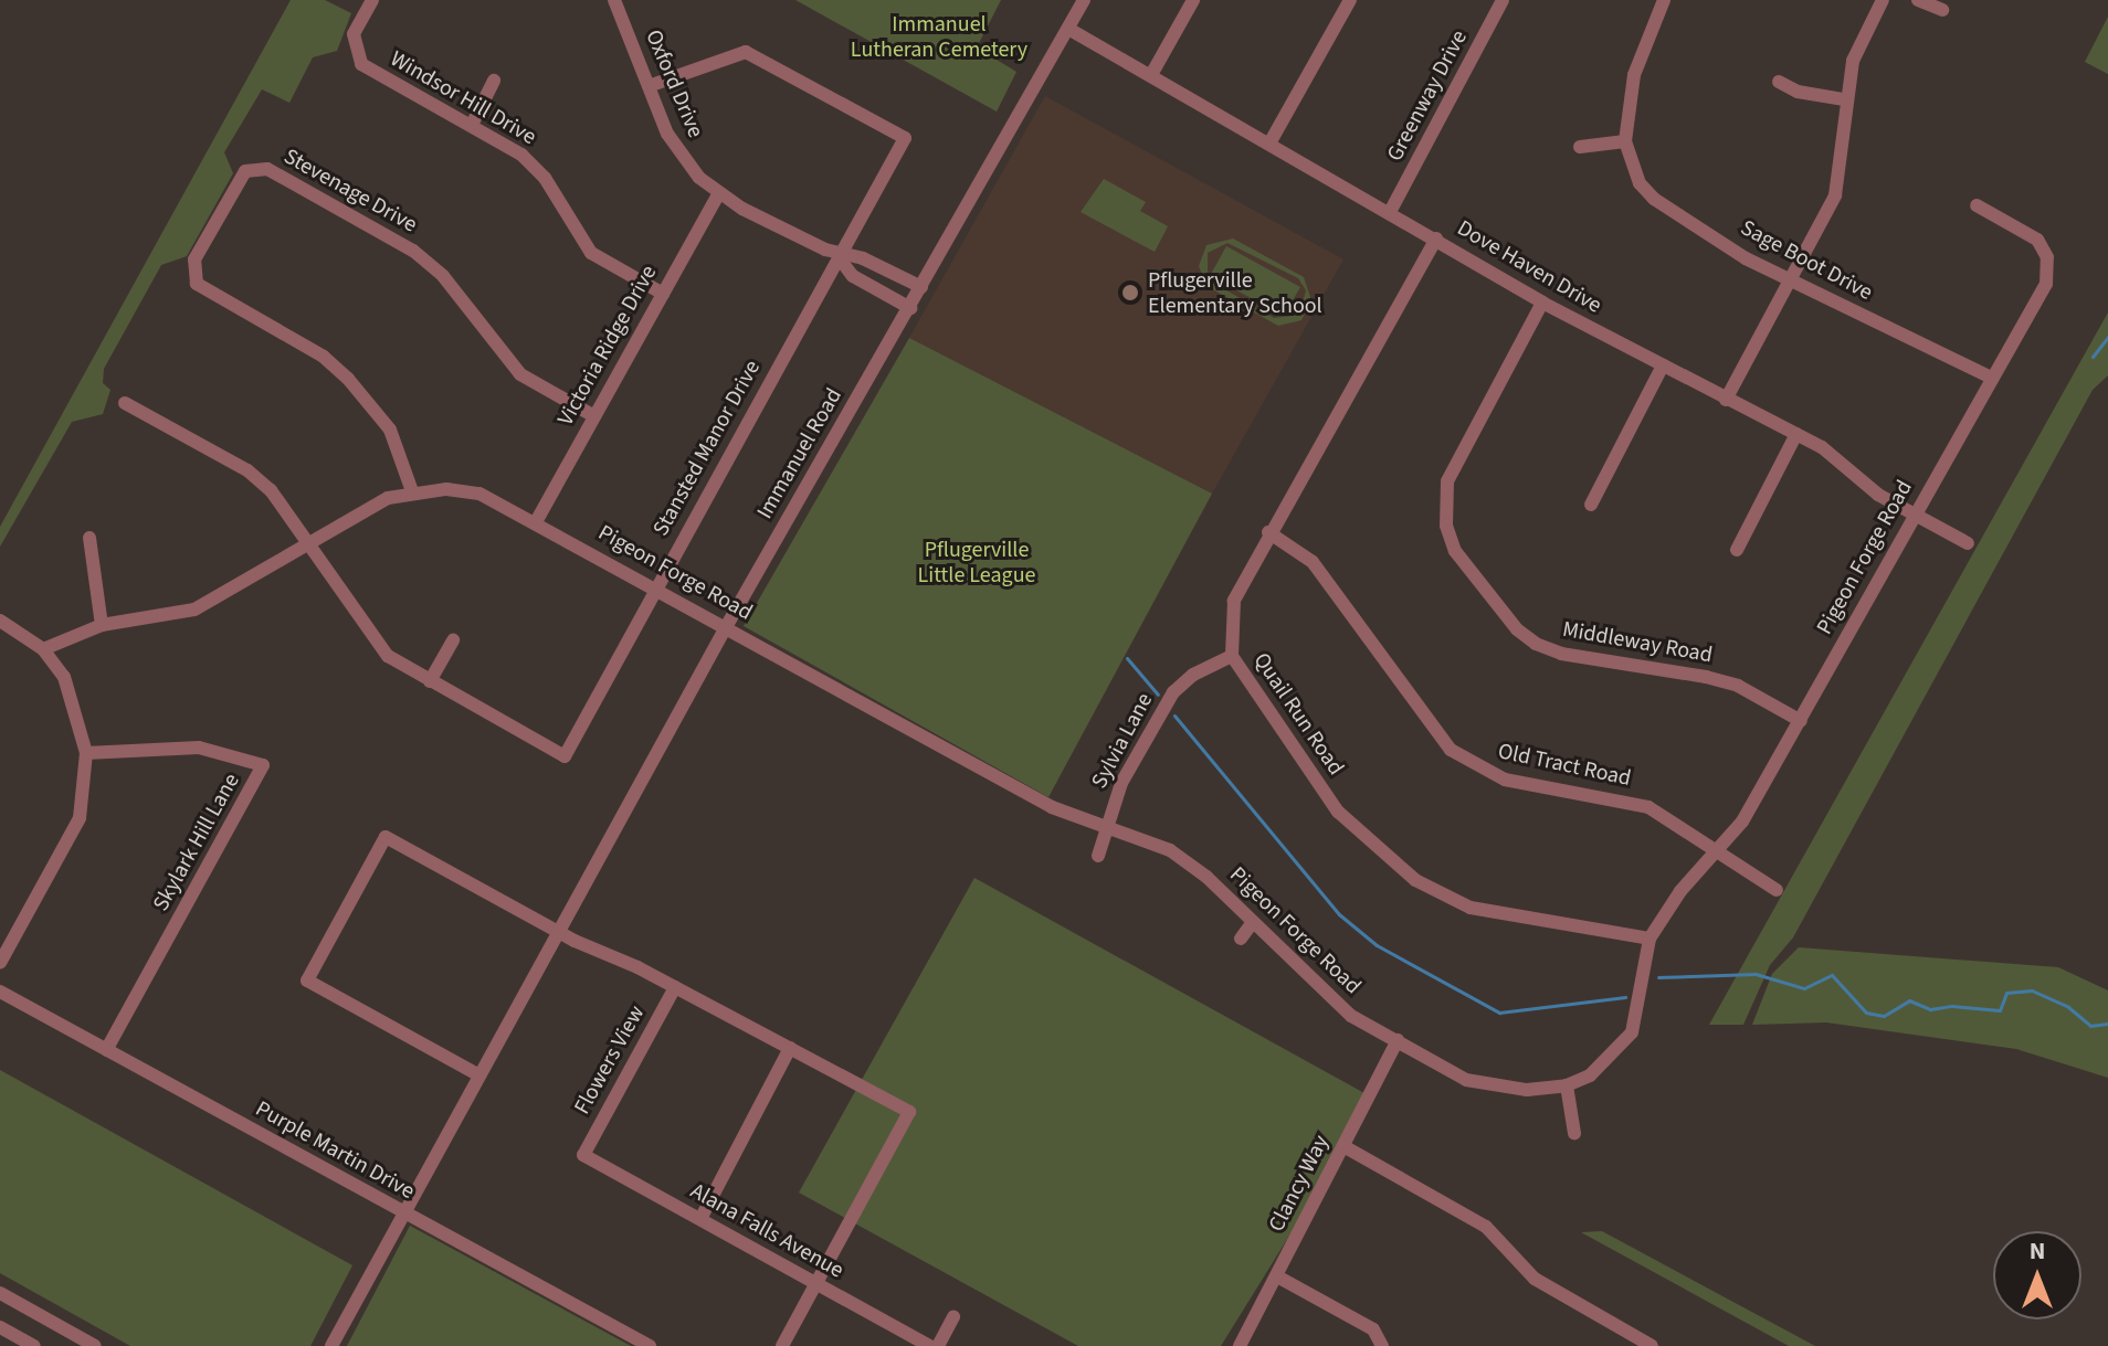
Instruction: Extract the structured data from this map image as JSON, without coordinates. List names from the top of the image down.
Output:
{
  "streets": {
    "street": [
      "Oxford Drive",
      "Greenway Drive",
      "Windsor Hill Drive",
      "Stevenage Drive",
      "Sage Boot Drive",
      "Dove Haven Drive",
      "Victoria Ridge Drive",
      "Stansted Manor Drive",
      "Immanuel Road",
      "Pigeon Forge Road",
      "Middleway Road",
      "Quail Run Road",
      "Sylvia Lane",
      "Old Tract Road",
      "Skylark Hill Lane",
      "Flowers View",
      "Purple Martin Drive",
      "Clancy Way",
      "Alana Falls Avenue"
    ]
  },
  "crossings": [
    ["Oxford Drive", "Victoria Ridge Drive"],
    ["Oxford Drive", "Stansted Manor Drive"],
    ["Greenway Drive", "Dove Haven Drive"],
    ["Windsor Hill Drive", "Victoria Ridge Drive"],
    ["Stevenage Drive", "Victoria Ridge Drive"],
    ["Stevenage Drive", "Pigeon Forge Road"],
    ["Sage Boot Drive", "Pigeon Forge Road"],
    ["Dove Haven Drive", "Immanuel Road"],
    ["Dove Haven Drive", "Pigeon Forge Road"],
    ["Dove Haven Drive", "Middleway Road"],
    ["Dove Haven Drive", "Quail Run Road"],
    ["Victoria Ridge Drive", "Pigeon Forge Road"],
    ["Stansted Manor Drive", "Pigeon Forge Road"],
    ["Immanuel Road", "Pigeon Forge Road"],
    ["Immanuel Road", "Purple Martin Drive"],
    ["Pigeon Forge Road", "Middleway Road"],
    ["Pigeon Forge Road", "Quail Run Road"],
    ["Pigeon Forge Road", "Sylvia Lane"],
    ["Pigeon Forge Road", "Old Tract Road"],
    ["Pigeon Forge Road", "Clancy Way"],
    ["Quail Run Road", "Sylvia Lane"],
    ["Quail Run Road", "Old Tract Road"],
    ["Skylark Hill Lane", "Purple Martin Drive"],
    ["Flowers View", "Alana Falls Avenue"]
  ],
  "parks": ["Immanuel Lutheran Cemetery", "Pflugerville Little League"],
  "places": ["Pflugerville Elementary School"],
  "north": "top"
}
